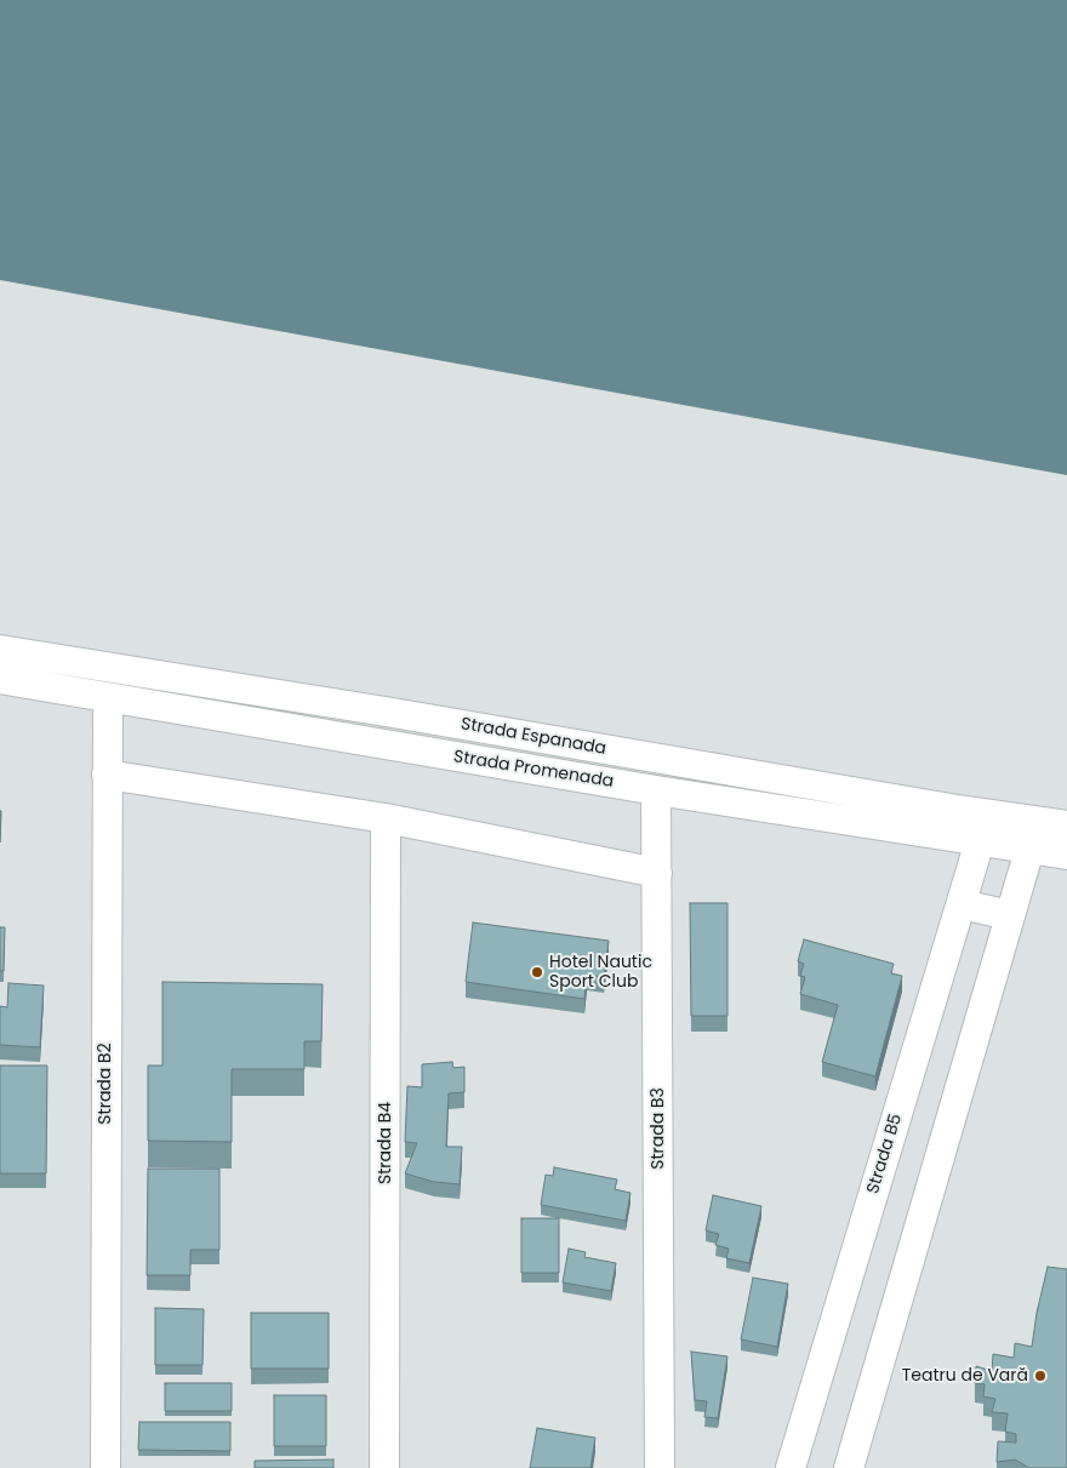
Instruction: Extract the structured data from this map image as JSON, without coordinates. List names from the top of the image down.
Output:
{
  "streets": {
    "street": [
      "Strada Espanada",
      "Strada Promenada",
      "Strada B2",
      "Strada B3",
      "Strada B4",
      "Strada B5"
    ]
  },
  "crossings": [
    ["Strada Promenada", "Strada B2"],
    ["Strada Promenada", "Strada B3"],
    ["Strada Promenada", "Strada B5"]
  ],
  "places": ["Hotel Nautic Sport Club", "Teatru de Vară"]
}
